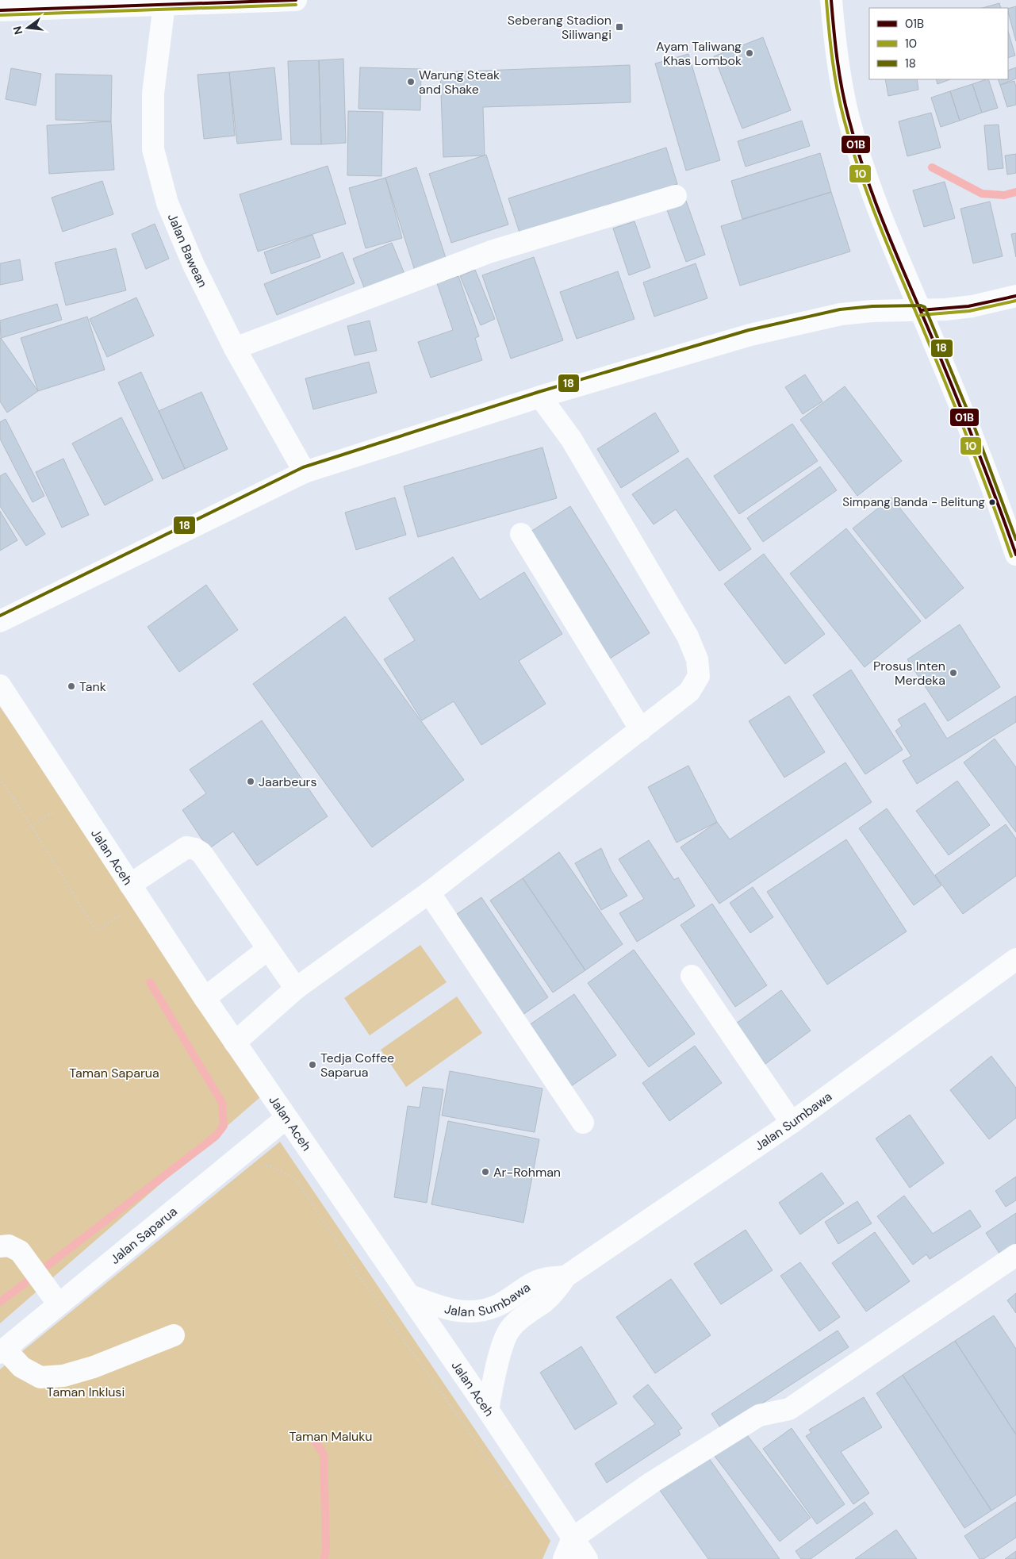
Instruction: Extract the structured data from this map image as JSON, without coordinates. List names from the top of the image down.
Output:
{
  "streets": {
    "street": [
      "Jalan Bawean",
      "Jalan Aceh",
      "Jalan Sumbawa",
      "Jalan Saparua"
    ]
  },
  "crossings": [
    ["Jalan Aceh", "Jalan Sumbawa"],
    ["Jalan Aceh", "Jalan Saparua"]
  ],
  "parks": ["Taman Saparua", "Taman Inklusi", "Taman Maluku"],
  "places": {
    "transit": ["Seberang Stadion Siliwangi"],
    "other": [
      "Ayam Taliwang Khas Lombok",
      "Warung Steak and Shake",
      "Simpang Banda - Belitung",
      "Prosus Inten Merdeka",
      "Tank",
      "Jaarbeurs",
      "Tedja Coffee Saparua",
      "Ar-Rohman"
    ]
  },
  "lines": ["transit line 01B", "transit line 10", "transit line 18"],
  "legend": ["01B", "10", "18"],
  "north": "left"
}
